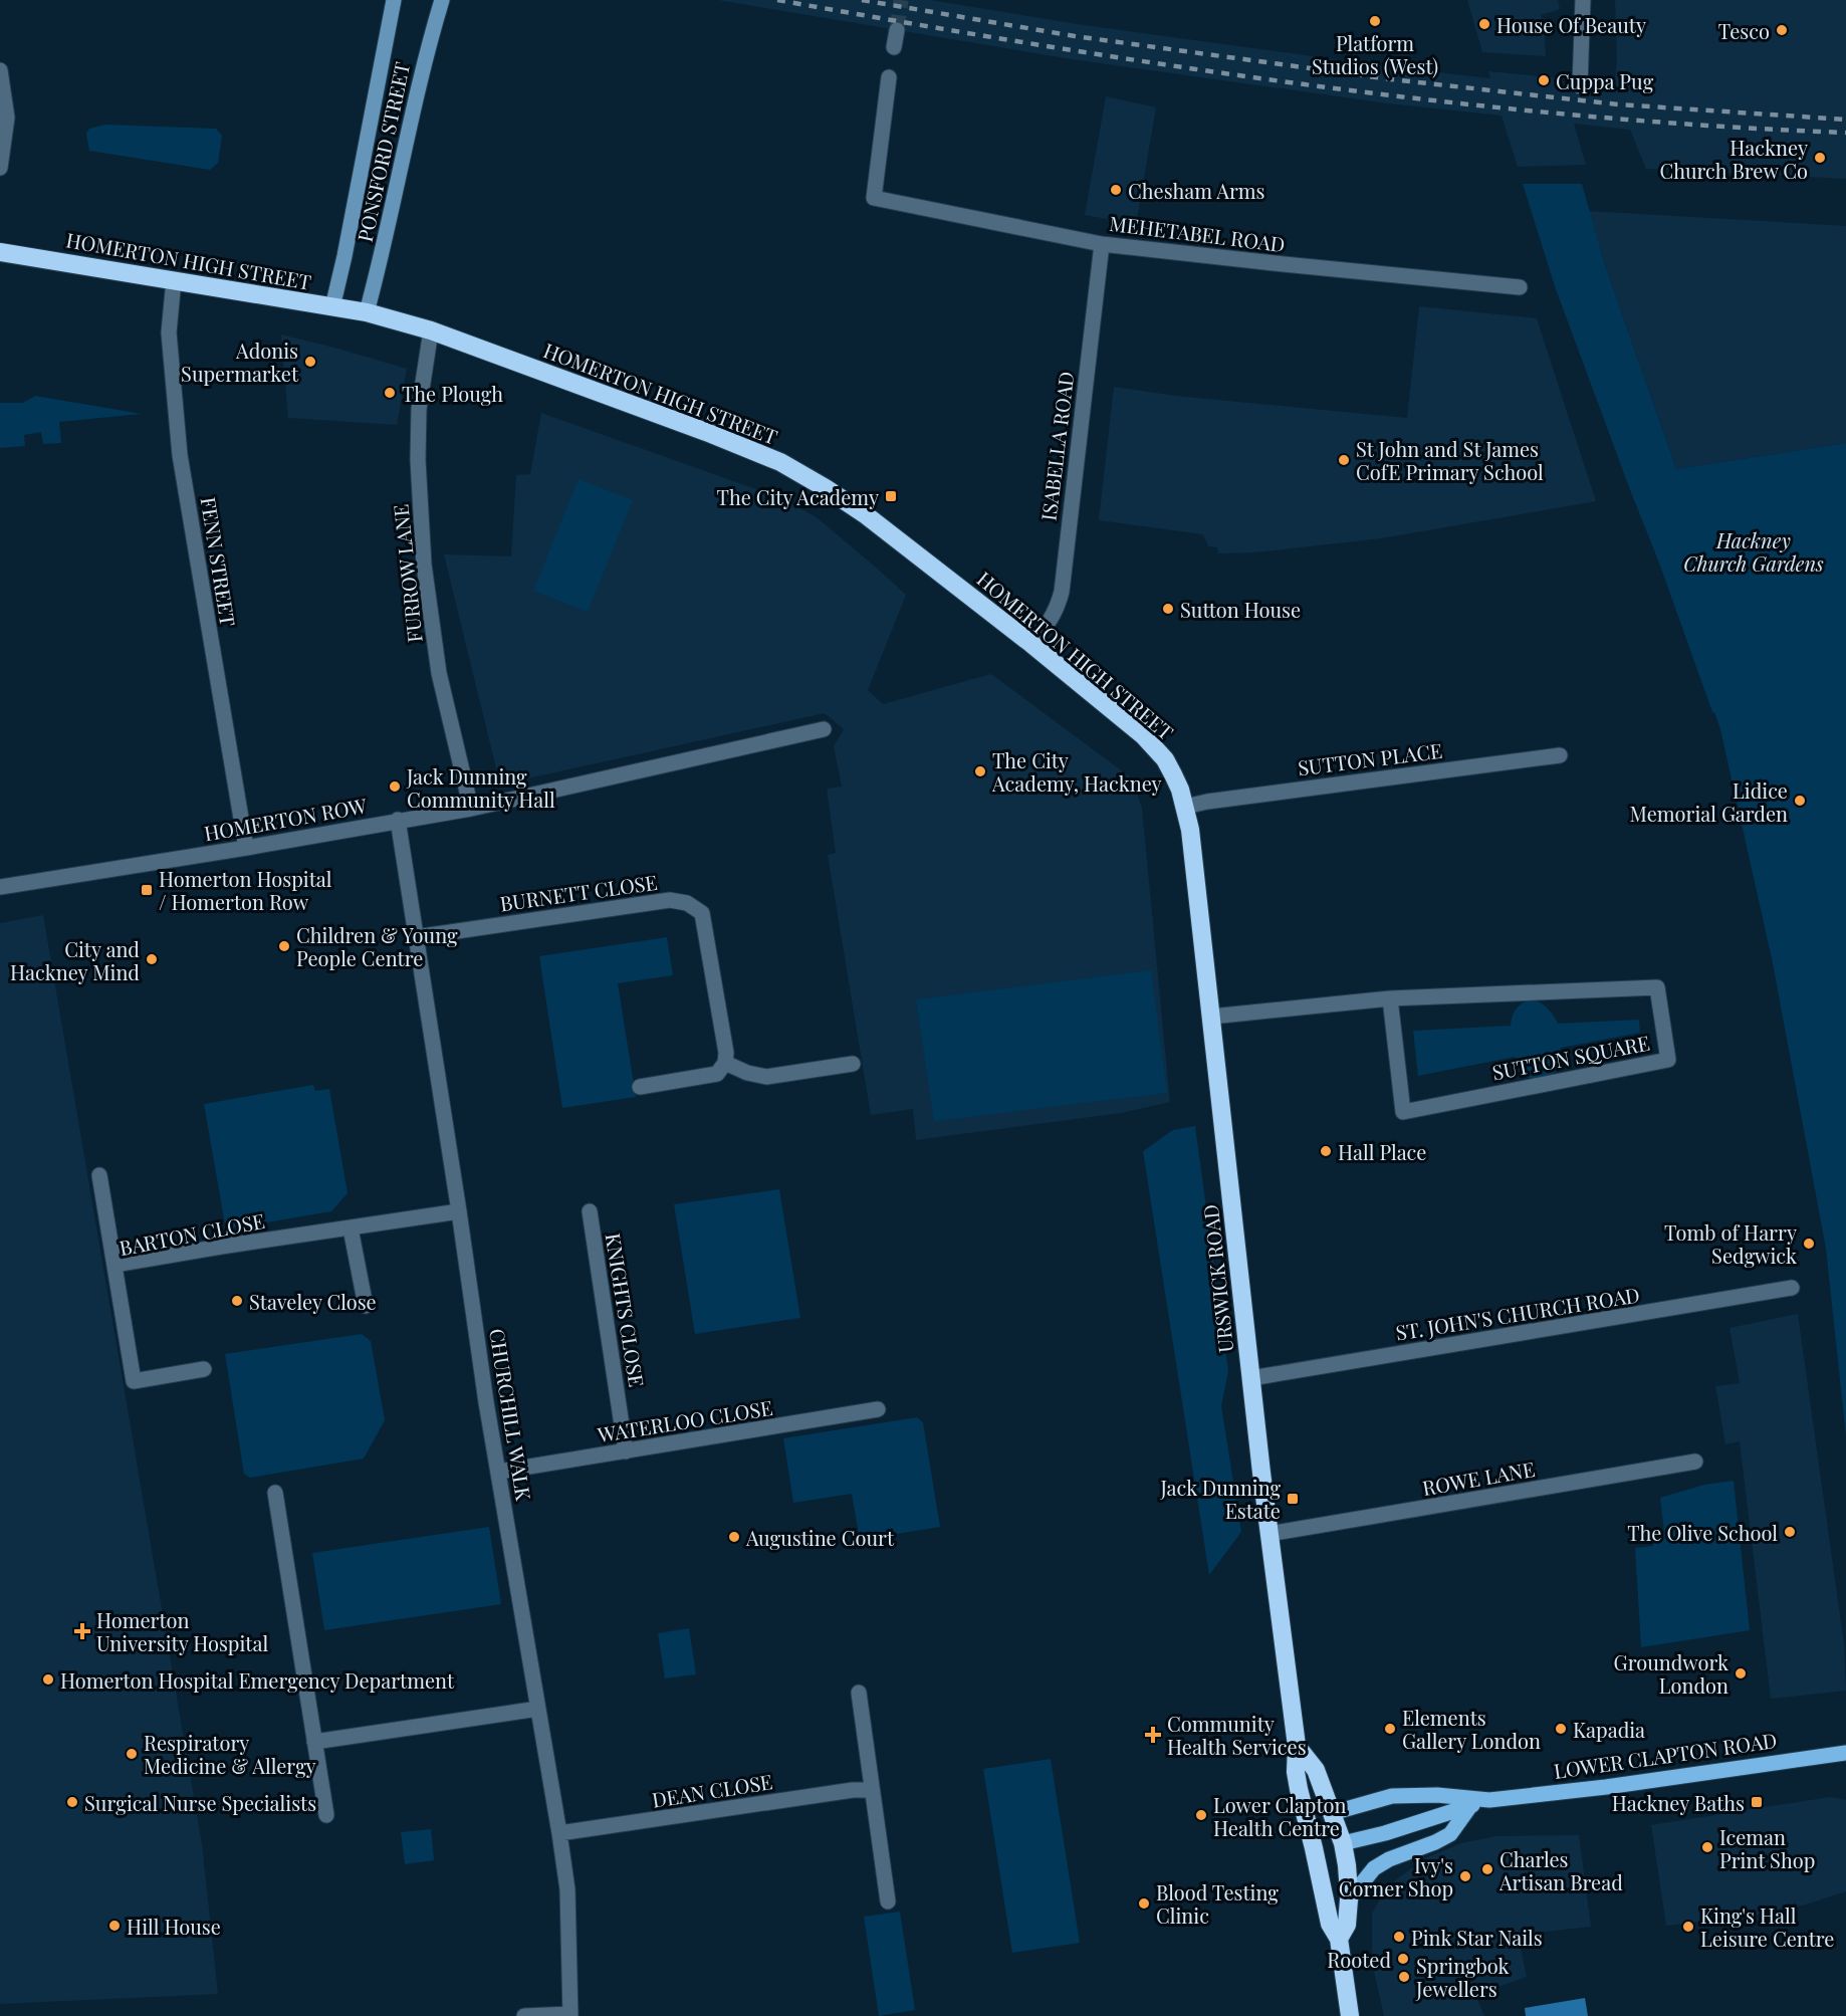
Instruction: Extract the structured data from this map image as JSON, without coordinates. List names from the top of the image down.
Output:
{
  "streets": {
    "highway": ["HOMERTON HIGH STREET", "URSWICK ROAD", "LOWER CLAPTON ROAD"],
    "main road": ["PONSFORD STREET"],
    "street": [
      "MEHETABEL ROAD",
      "ISABELLA ROAD",
      "FENN STREET",
      "FURROW LANE",
      "SUTTON PLACE",
      "HOMERTON ROW",
      "BURNETT CLOSE",
      "SUTTON SQUARE",
      "BARTON CLOSE",
      "KNIGHTS CLOSE",
      "ST. JOHN'S CHURCH ROAD",
      "CHURCHILL WALK",
      "WATERLOO CLOSE",
      "ROWE LANE",
      "DEAN CLOSE"
    ]
  },
  "crossings": [
    ["PONSFORD STREET", "HOMERTON HIGH STREET"],
    ["MEHETABEL ROAD", "ISABELLA ROAD"],
    ["HOMERTON HIGH STREET", "ISABELLA ROAD"],
    ["HOMERTON HIGH STREET", "FENN STREET"],
    ["HOMERTON HIGH STREET", "FURROW LANE"],
    ["HOMERTON HIGH STREET", "SUTTON PLACE"],
    ["HOMERTON HIGH STREET", "URSWICK ROAD"],
    ["FENN STREET", "HOMERTON ROW"],
    ["FURROW LANE", "HOMERTON ROW"],
    ["SUTTON PLACE", "URSWICK ROAD"],
    ["HOMERTON ROW", "CHURCHILL WALK"],
    ["BURNETT CLOSE", "CHURCHILL WALK"],
    ["SUTTON SQUARE", "URSWICK ROAD"],
    ["BARTON CLOSE", "CHURCHILL WALK"],
    ["URSWICK ROAD", "ST. JOHN'S CHURCH ROAD"],
    ["URSWICK ROAD", "ROWE LANE"],
    ["URSWICK ROAD", "LOWER CLAPTON ROAD"],
    ["KNIGHTS CLOSE", "WATERLOO CLOSE"],
    ["CHURCHILL WALK", "WATERLOO CLOSE"],
    ["CHURCHILL WALK", "DEAN CLOSE"]
  ],
  "parks": ["Hackney Church Gardens"],
  "places": {
    "other": [
      "Platform Studios (West)",
      "House Of Beauty",
      "Tesco",
      "Cuppa Pug",
      "Hackney Church Brew Co",
      "Chesham Arms",
      "Adonis Supermarket",
      "The Plough",
      "St John and St James CofE Primary School",
      "Sutton House",
      "The City Academy, Hackney",
      "Jack Dunning Community Hall",
      "Lidice Memorial Garden",
      "Children & Young People Centre",
      "City and Hackney Mind",
      "Hall Place",
      "Tomb of Harry Sedgwick",
      "Staveley Close",
      "The Olive School",
      "Augustine Court",
      "Groundwork London",
      "Homerton Hospital Emergency Department",
      "Elements Gallery London",
      "Kapadia",
      "Respiratory Medicine & Allergy",
      "Surgical Nurse Specialists",
      "Lower Clapton Health Centre",
      "Iceman Print Shop",
      "Charles Artisan Bread",
      "Ivy's Corner Shop",
      "Blood Testing Clinic",
      "Hill House",
      "King's Hall Leisure Centre",
      "Pink Star Nails",
      "Rooted",
      "Springbok Jewellers"
    ],
    "transit": [
      "The City Academy",
      "Homerton Hospital / Homerton Row",
      "Jack Dunning Estate",
      "Hackney Baths"
    ],
    "health": ["Homerton University Hospital", "Community Health Services"]
  }
}
